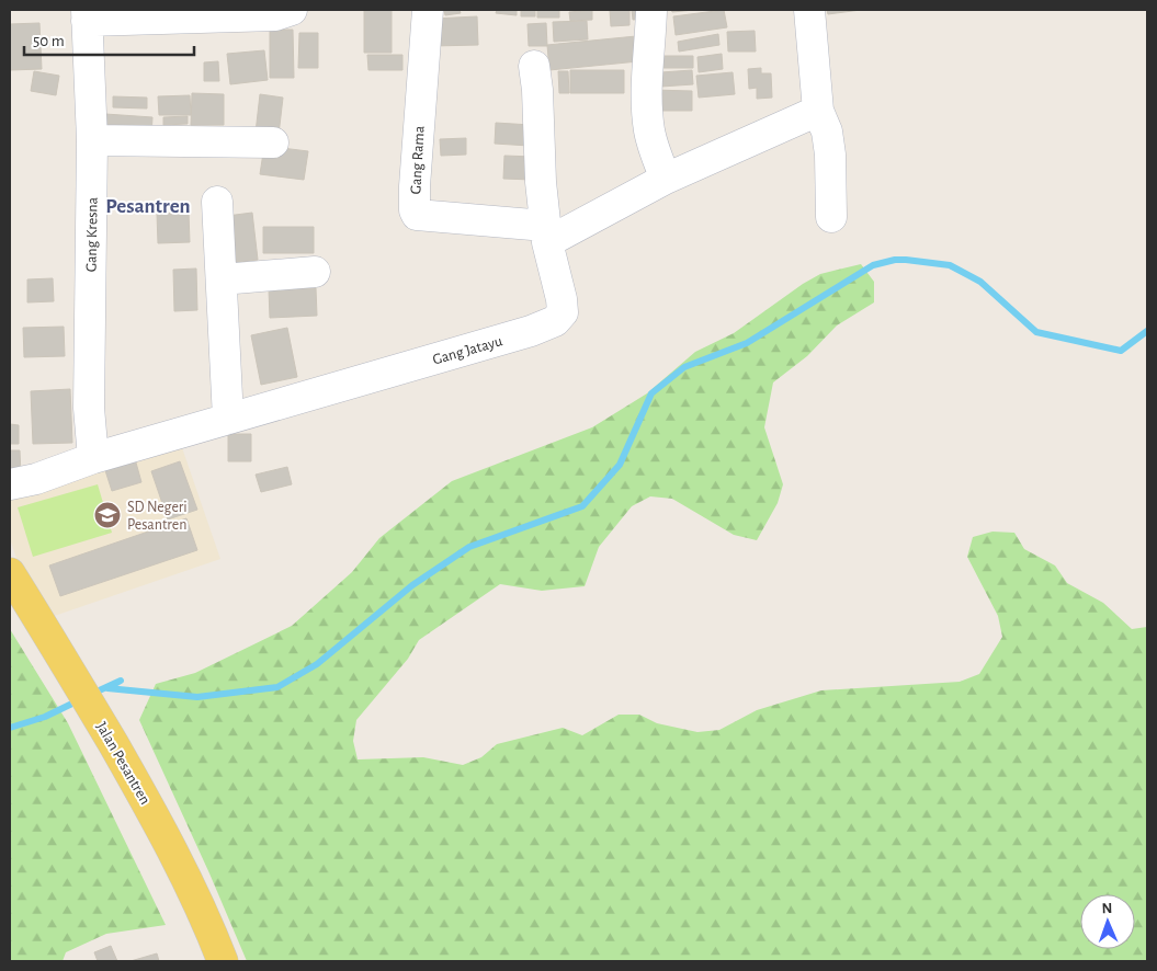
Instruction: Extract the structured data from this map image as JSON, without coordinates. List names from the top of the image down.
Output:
{
  "streets": {
    "main road": ["Jalan Pesantren"],
    "street": ["Gang Rama", "Gang Kresna", "Gang Jatayu"]
  },
  "crossings": [
    ["Gang Rama", "Gang Jatayu"],
    ["Gang Kresna", "Gang Jatayu"]
  ],
  "districts": ["Pesantren"],
  "places": {
    "school or university": ["SD Negeri Pesantren"]
  },
  "scale_bar": "50 m",
  "north": "top"
}
